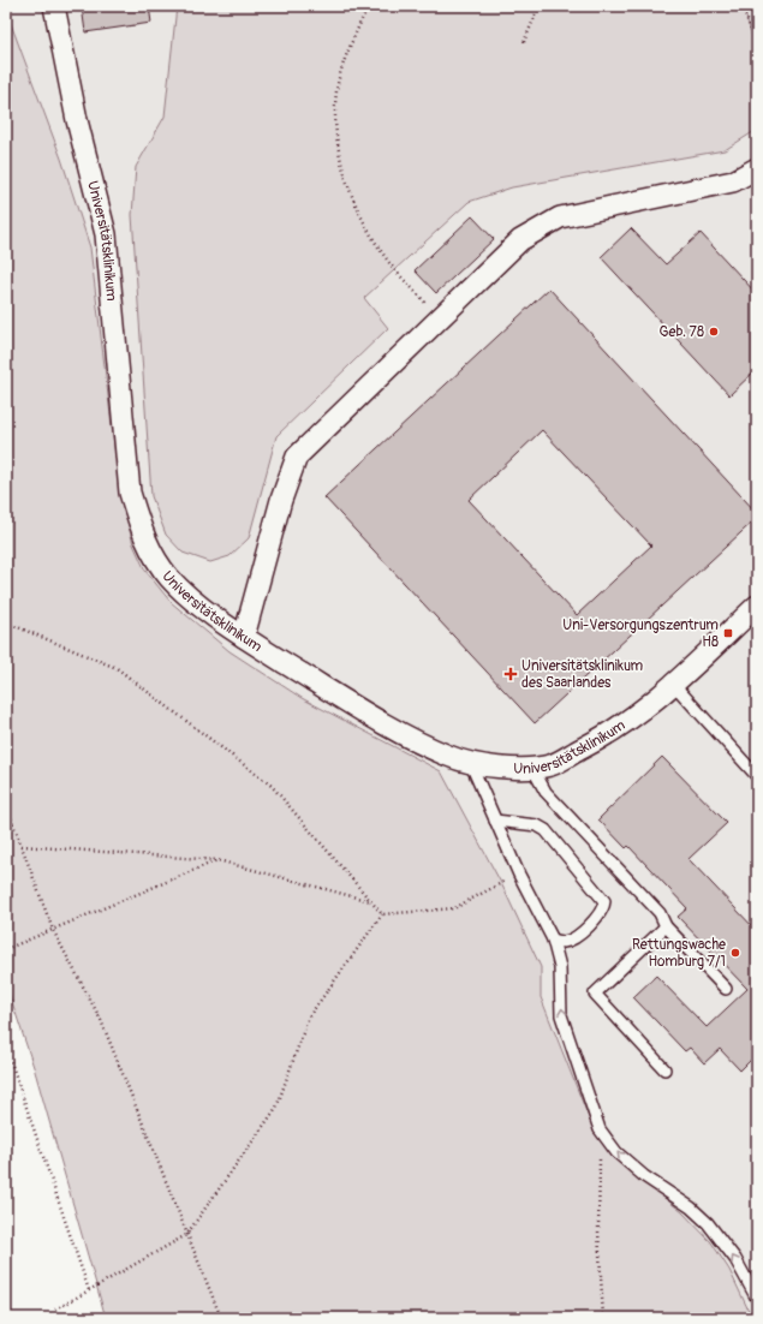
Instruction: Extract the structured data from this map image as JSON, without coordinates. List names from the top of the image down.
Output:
{
  "streets": {
    "street": ["Universitätsklinikum"]
  },
  "places": {
    "other": ["Geb. 78", "Rettungswache Homburg 7/1"],
    "transit": ["Uni-Versorgungszentrum H8"],
    "health": ["Universitätsklinikum des Saarlandes"]
  }
}
